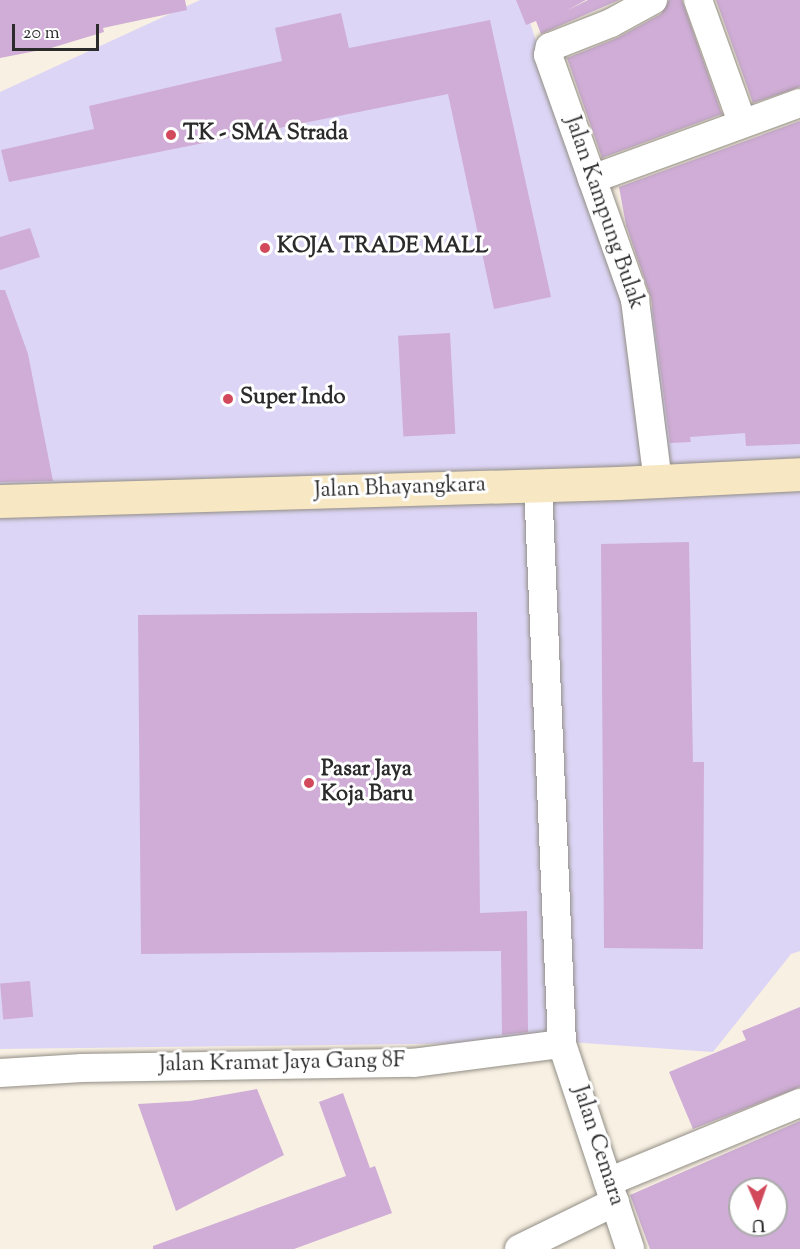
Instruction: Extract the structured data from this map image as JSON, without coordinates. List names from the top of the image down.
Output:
{
  "streets": {
    "street": [
      "Jalan Kampung Bulak",
      "Jalan Bhayangkara",
      "Jalan Kramat Jaya Gang 8F",
      "Jalan Cemara"
    ]
  },
  "crossings": [
    ["Jalan Kampung Bulak", "Jalan Bhayangkara"],
    ["Jalan Bhayangkara", "Jalan Cemara"],
    ["Jalan Kramat Jaya Gang 8F", "Jalan Cemara"]
  ],
  "places": [
    "TK - SMA Strada",
    "KOJA TRADE MALL",
    "Super Indo",
    "Pasar Jaya Koja Baru"
  ],
  "scale_bar": "20 m",
  "north": "bottom"
}
